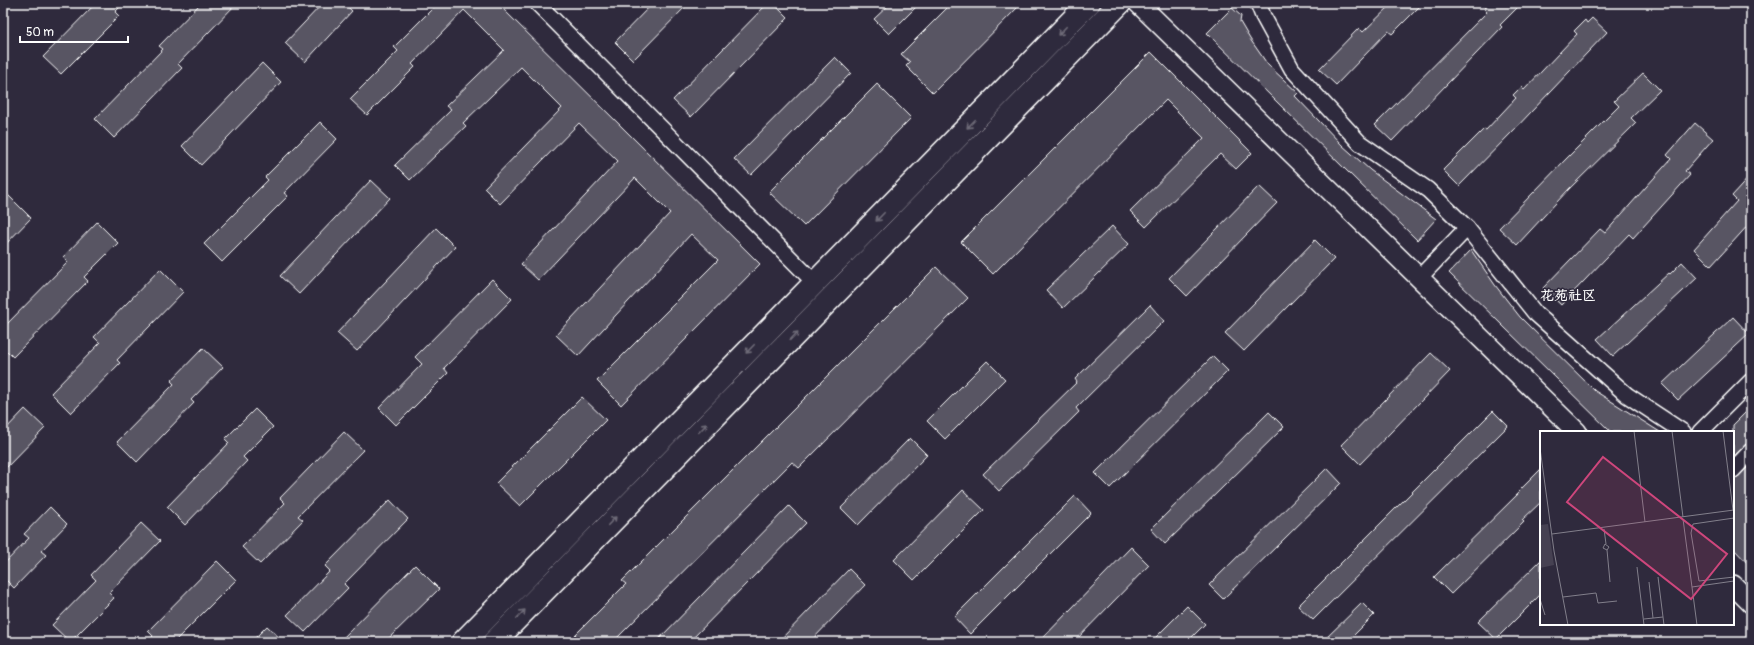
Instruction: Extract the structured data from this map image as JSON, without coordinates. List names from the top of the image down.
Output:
{
  "districts": ["花苑社区"],
  "scale_bar": "50 m"
}
